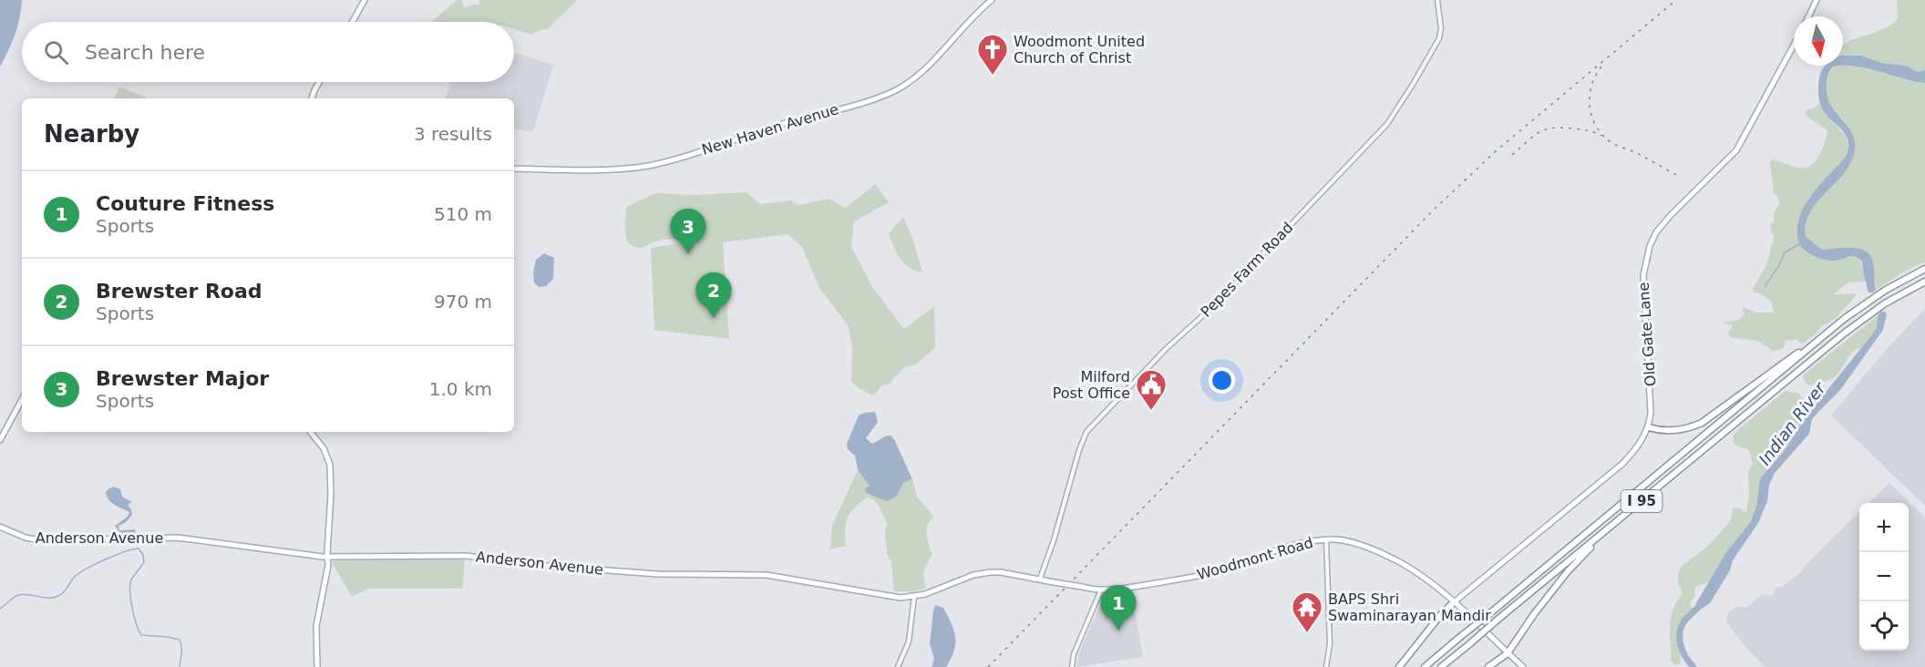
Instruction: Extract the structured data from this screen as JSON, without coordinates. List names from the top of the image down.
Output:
{
  "streets": {
    "highway": ["I 95"],
    "main road": [
      "New Haven Avenue",
      "Old Gate Lane",
      "Anderson Avenue",
      "Woodmont Road"
    ],
    "street": ["Pepes Farm Road"]
  },
  "crossings": [
    ["Pepes Farm Road", "Anderson Avenue"],
    ["Old Gate Lane", "Woodmont Road"],
    ["Anderson Avenue", "Woodmont Road"]
  ],
  "water": ["Indian River"],
  "places": {
    "church": ["Woodmont United Church of Christ"],
    "public building": ["Milford Post Office"],
    "temple": ["BAPS Shri Swaminarayan Mandir"]
  },
  "north": "bottom",
  "page": {
    "search": "Search here",
    "heading": ["Nearby", "3 results"],
    "list": [
      {
        "mark": "1",
        "name": "Couture Fitness",
        "note": "Sports",
        "value": "510 m"
      },
      {
        "mark": "2",
        "name": "Brewster Road",
        "note": "Sports",
        "value": "970 m"
      },
      {
        "mark": "3",
        "name": "Brewster Major",
        "note": "Sports",
        "value": "1.0 km"
      }
    ],
    "pins": ["3", "2", "1"],
    "map_buttons": ["+", "−"]
  }
}
